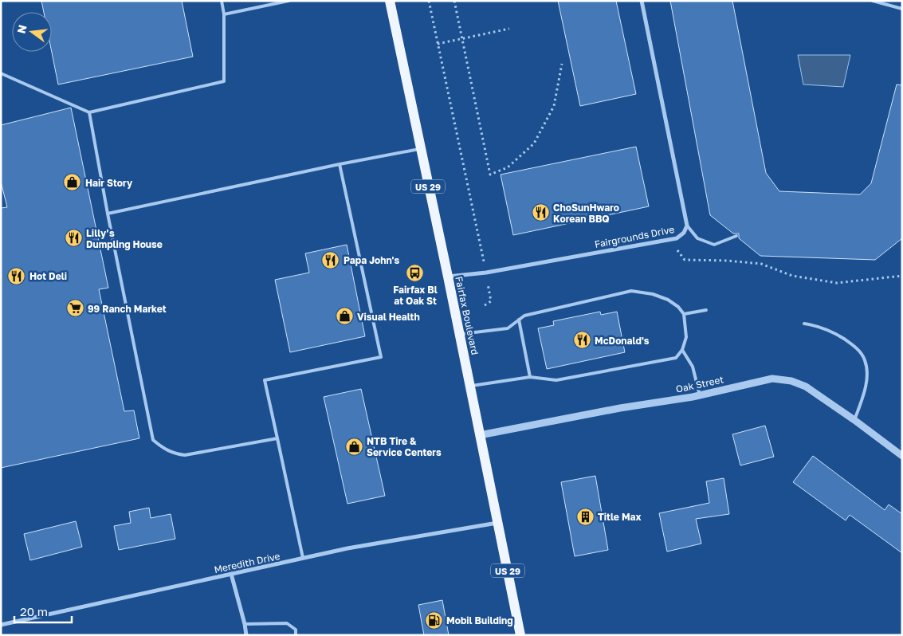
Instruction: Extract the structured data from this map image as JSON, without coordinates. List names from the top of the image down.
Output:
{
  "streets": {
    "main road": ["US 29", "Fairfax Boulevard"],
    "street": ["Fairgrounds Drive", "Oak Street", "Meredith Drive"]
  },
  "crossings": [
    ["Fairgrounds Drive", "Fairfax Boulevard"],
    ["Fairfax Boulevard", "Oak Street"],
    ["Fairfax Boulevard", "Meredith Drive"]
  ],
  "places": {
    "shop": ["Hair Story", "Visual Health", "NTB Tire & Service Centers"],
    "restaurant": [
      "ChoSunHwaro Korean BBQ",
      "Lilly’s Dumpling House",
      "Papa John's",
      "Hot Deli",
      "McDonald's"
    ],
    "bus stop": ["Fairfax Bl at Oak St"],
    "supermarket": ["99 Ranch Market"],
    "building": ["Title Max"],
    "fuel station": ["Mobil Building"]
  },
  "scale_bar": "20 m",
  "north": "left"
}
